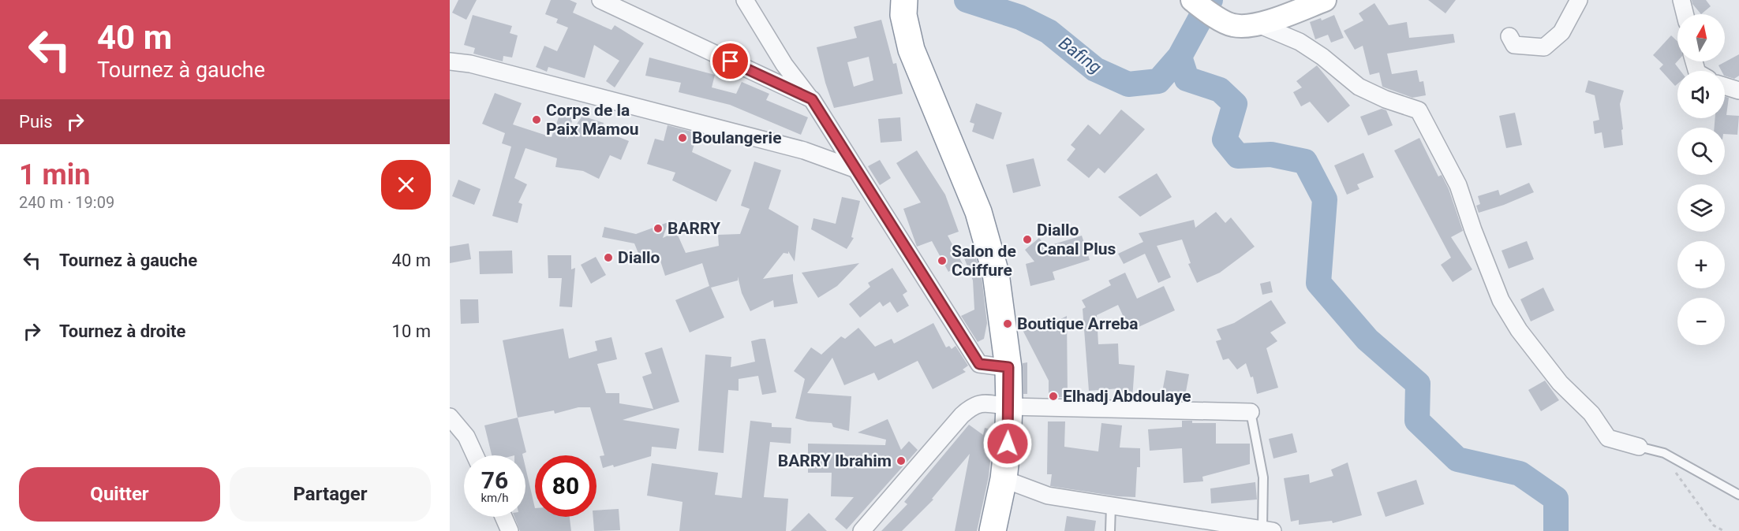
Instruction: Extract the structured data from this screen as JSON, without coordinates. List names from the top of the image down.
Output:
{
  "water": ["Bafing"],
  "places": [
    "Corps de la Paix Mamou",
    "Boulangerie",
    "BARRY",
    "Diallo Canal Plus",
    "Diallo",
    "Salon de Coiffure",
    "Boutique Arreba",
    "Elhadj Abdoulaye",
    "BARRY Ibrahim"
  ],
  "north": "top",
  "page": {
    "turn": ["40 m", "Tournez à gauche"],
    "map_buttons": ["+", "−"],
    "then": "Puis",
    "heading": ["1 min", "240 m · 19:09"],
    "list": [
      {
        "name": "Tournez à gauche",
        "value": "40 m"
      },
      {
        "name": "Tournez à droite",
        "value": "10 m"
      }
    ],
    "speed": "76 km/h",
    "limit": "80",
    "buttons": ["Quitter", "Partager"]
  }
}
